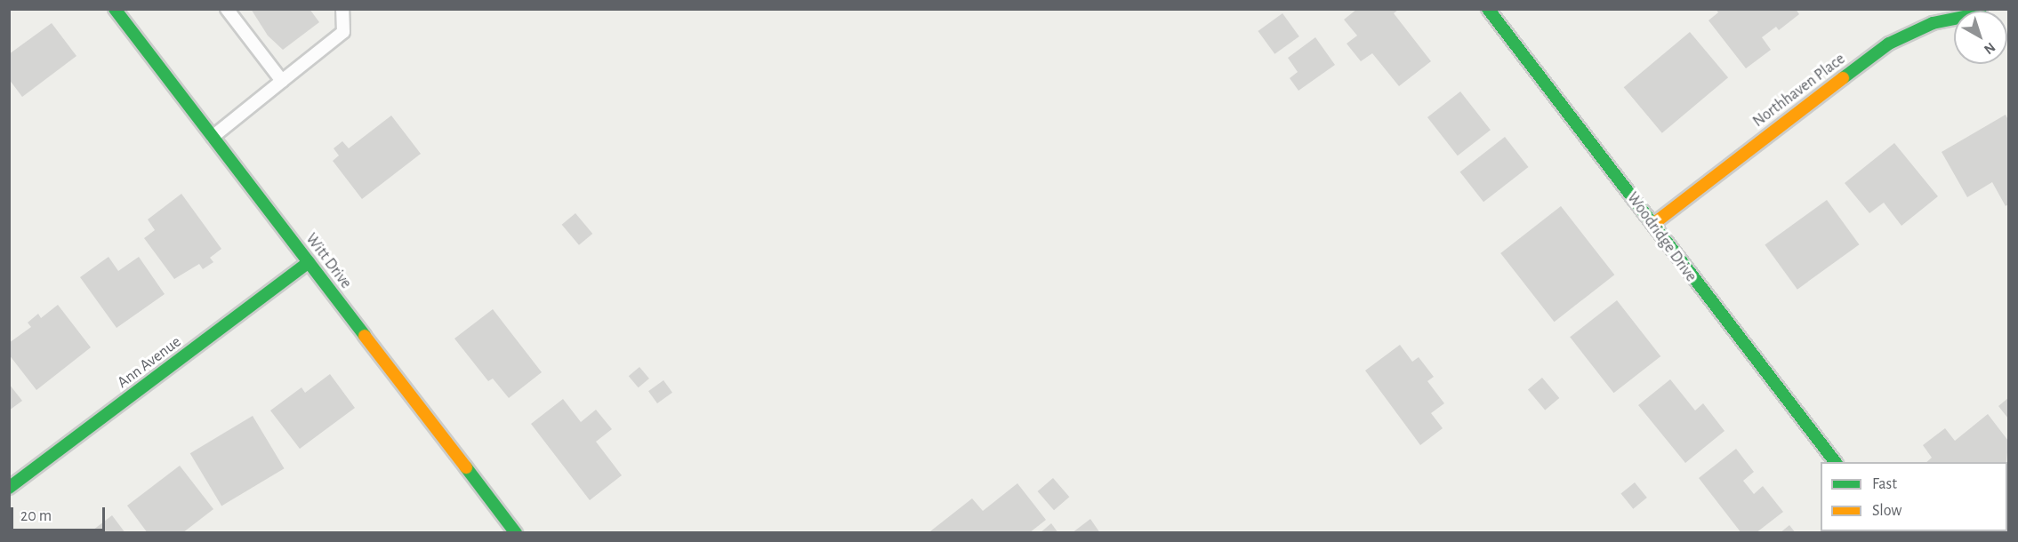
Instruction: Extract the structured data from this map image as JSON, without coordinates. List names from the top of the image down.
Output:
{
  "streets": {
    "street": [
      "Northhaven Place",
      "Woodridge Drive",
      "Witt Drive",
      "Ann Avenue"
    ]
  },
  "crossings": [
    ["Northhaven Place", "Woodridge Drive"],
    ["Witt Drive", "Ann Avenue"]
  ],
  "legend": ["Fast", "Slow"],
  "scale_bar": "20 m",
  "north": "bottom right"
}
